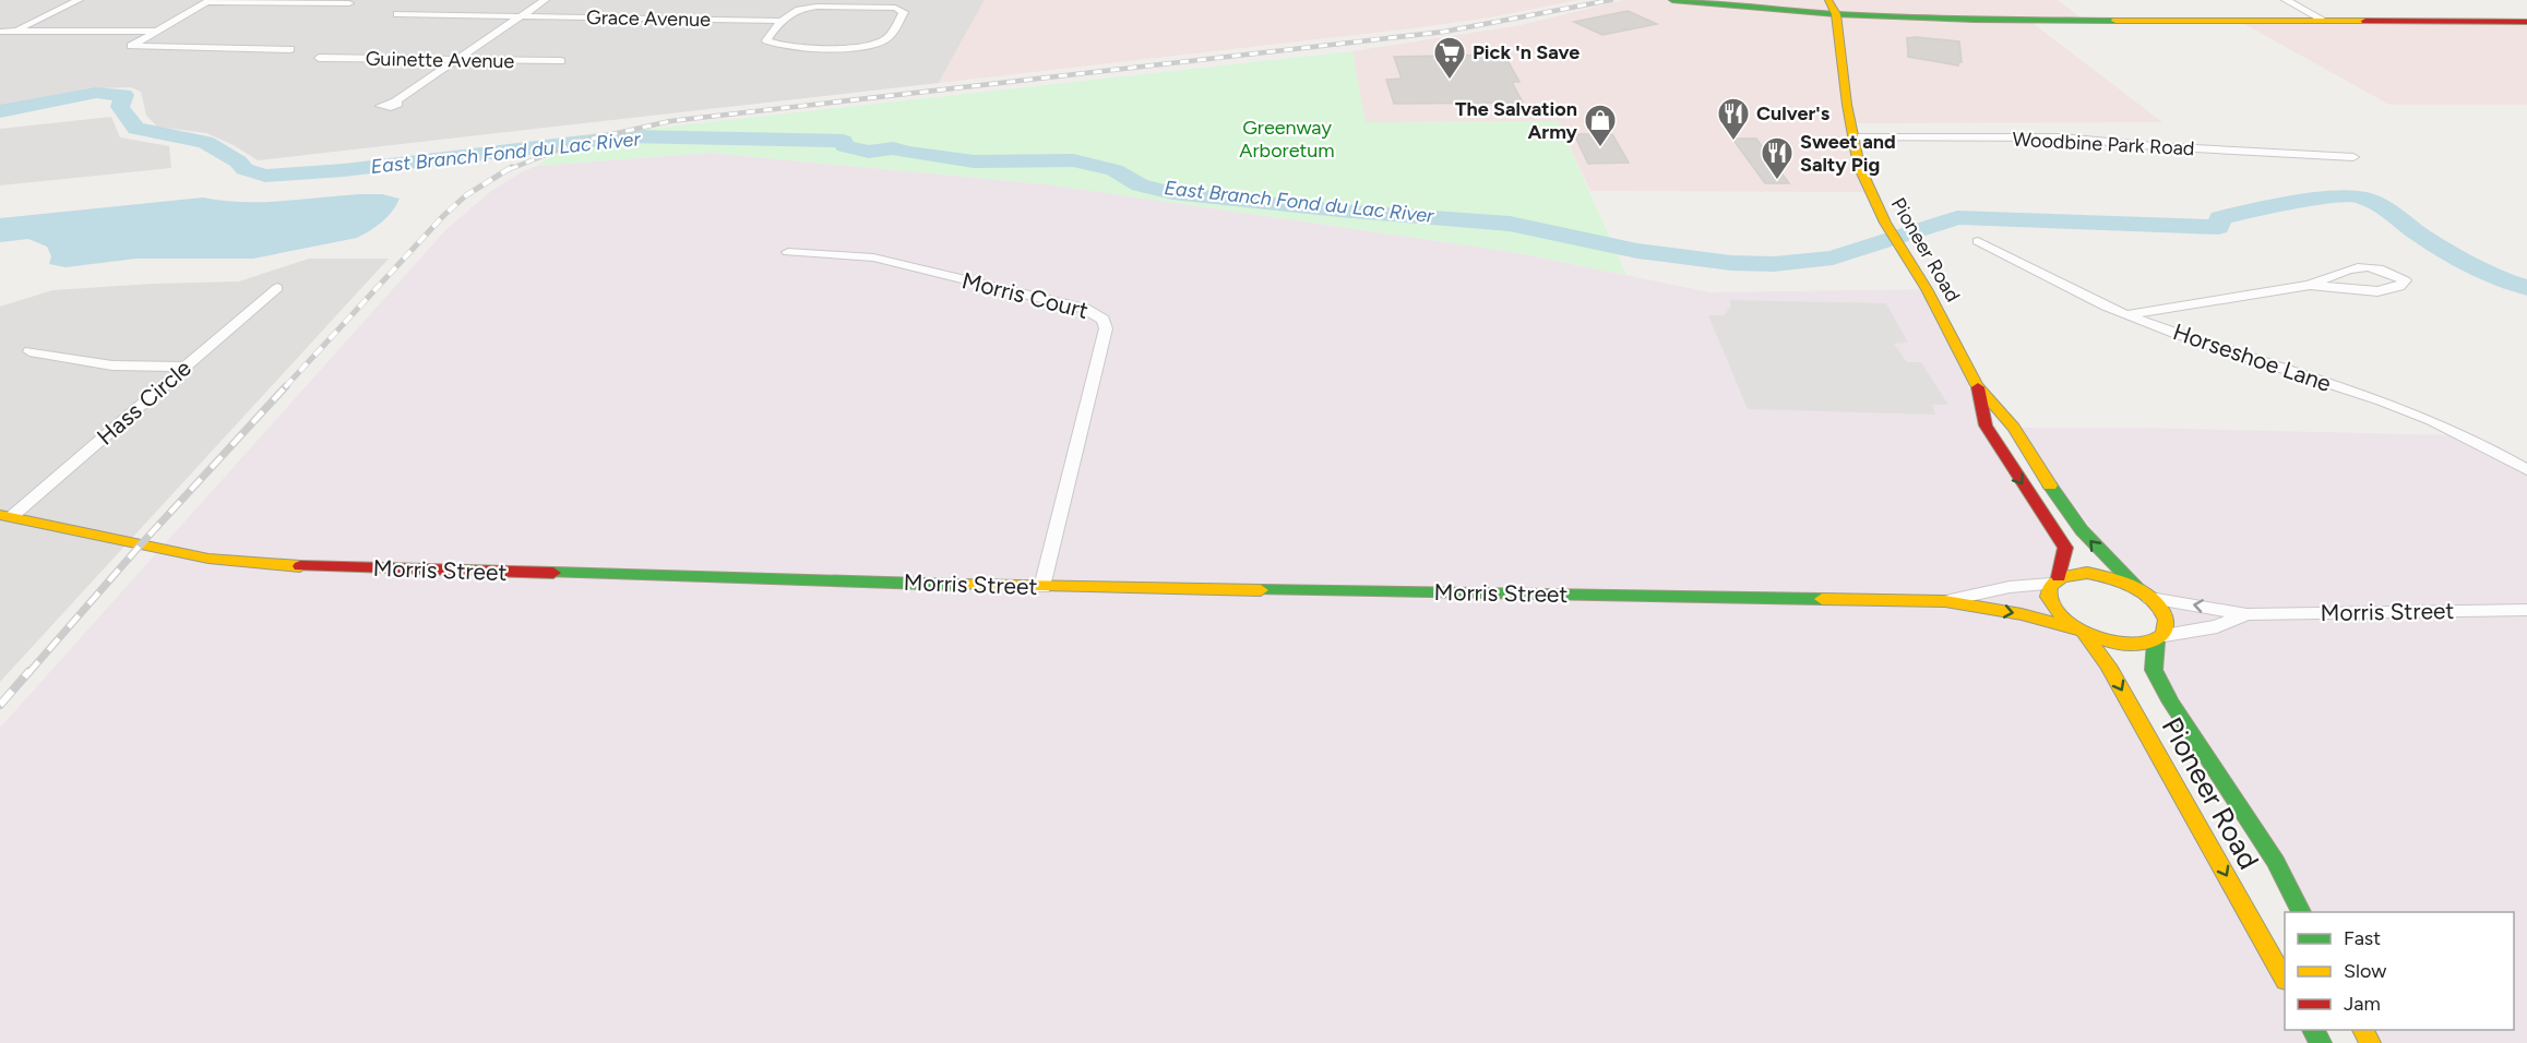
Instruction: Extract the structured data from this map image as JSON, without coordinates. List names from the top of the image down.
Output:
{
  "streets": {
    "main road": ["Pioneer Road", "Morris Street"],
    "street": [
      "Grace Avenue",
      "Guinette Avenue",
      "Woodbine Park Road",
      "Morris Court",
      "Horseshoe Lane",
      "Hass Circle"
    ]
  },
  "crossings": [
    ["Woodbine Park Road", "Pioneer Road"],
    ["Pioneer Road", "Morris Street"],
    ["Morris Court", "Morris Street"],
    ["Hass Circle", "Morris Street"]
  ],
  "water": ["East Branch Fond du Lac River"],
  "parks": ["Greenway Arboretum"],
  "places": {
    "supermarket": ["Pick 'n Save"],
    "restaurant": ["Culver's", "Sweet and Salty Pig"],
    "shop": ["The Salvation Army"]
  },
  "legend": ["Fast", "Slow", "Jam"]
}
